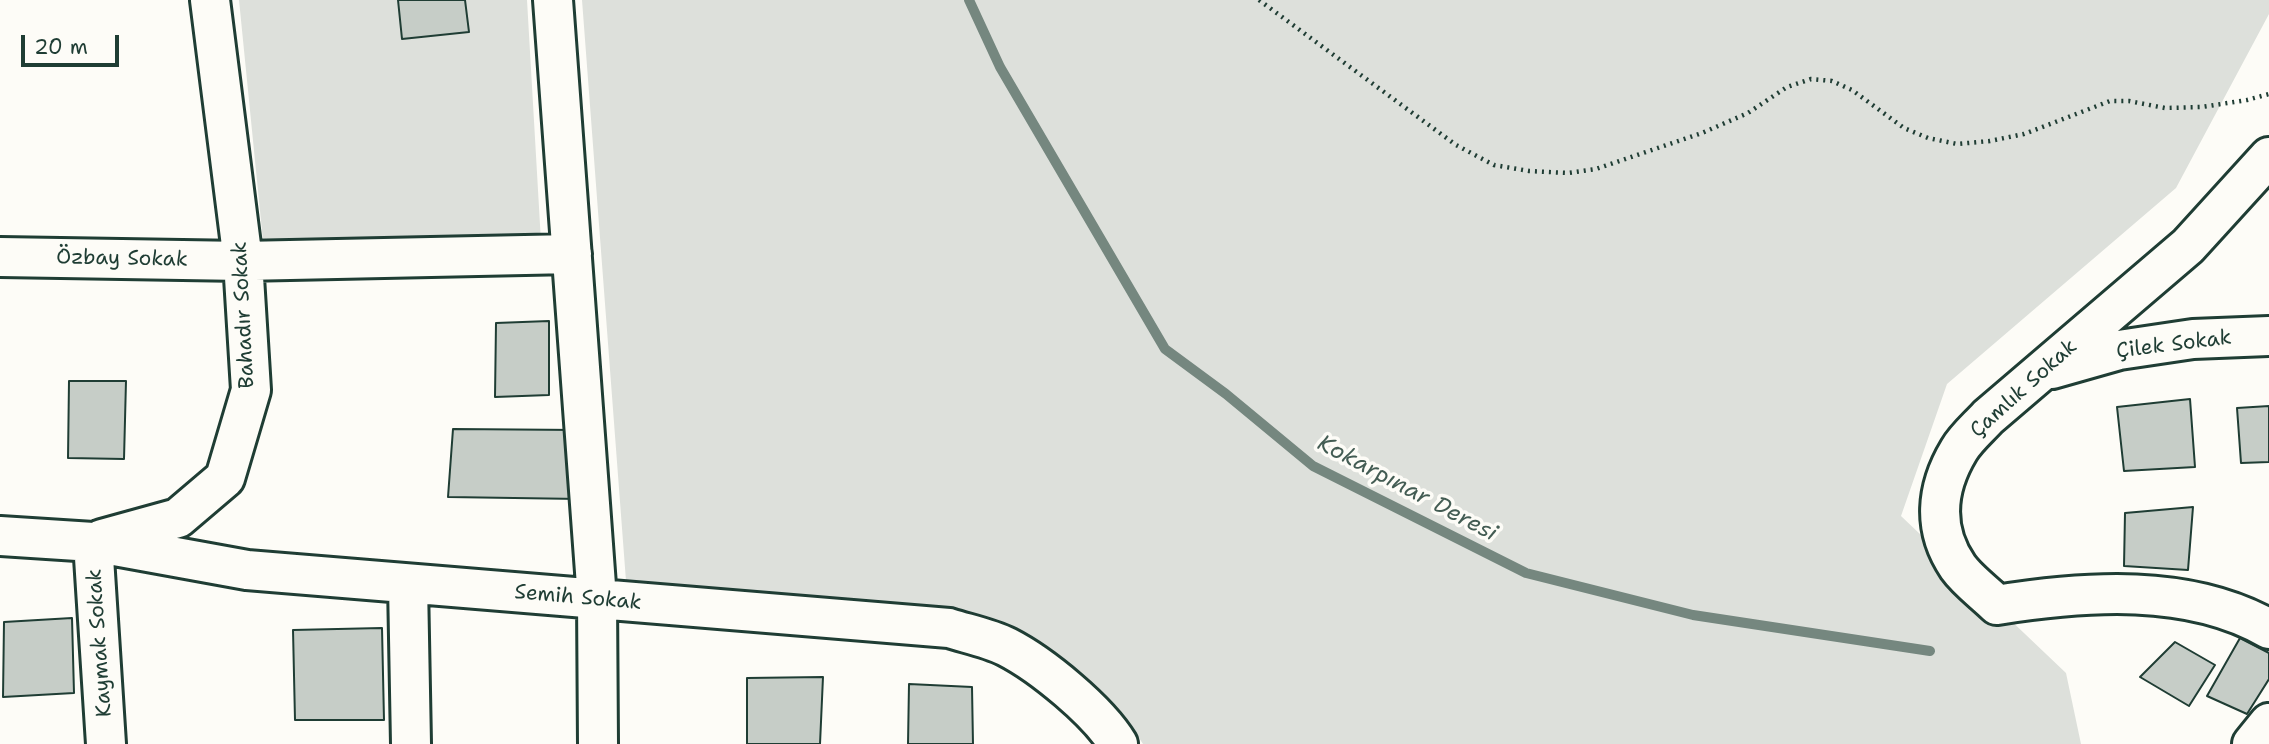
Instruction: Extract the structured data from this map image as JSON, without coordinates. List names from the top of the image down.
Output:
{
  "streets": {
    "street": [
      "Özbay Sokak",
      "Bahadır Sokak",
      "Çilek Sokak",
      "Çamlık Sokak",
      "Semih Sokak",
      "Kaymak Sokak"
    ]
  },
  "crossings": [
    ["Özbay Sokak", "Bahadır Sokak"],
    ["Bahadır Sokak", "Semih Sokak"],
    ["Bahadır Sokak", "Kaymak Sokak"],
    ["Çilek Sokak", "Çamlık Sokak"],
    ["Semih Sokak", "Kaymak Sokak"]
  ],
  "water": ["Kokarpınar Deresi"],
  "scale_bar": "20 m"
}
